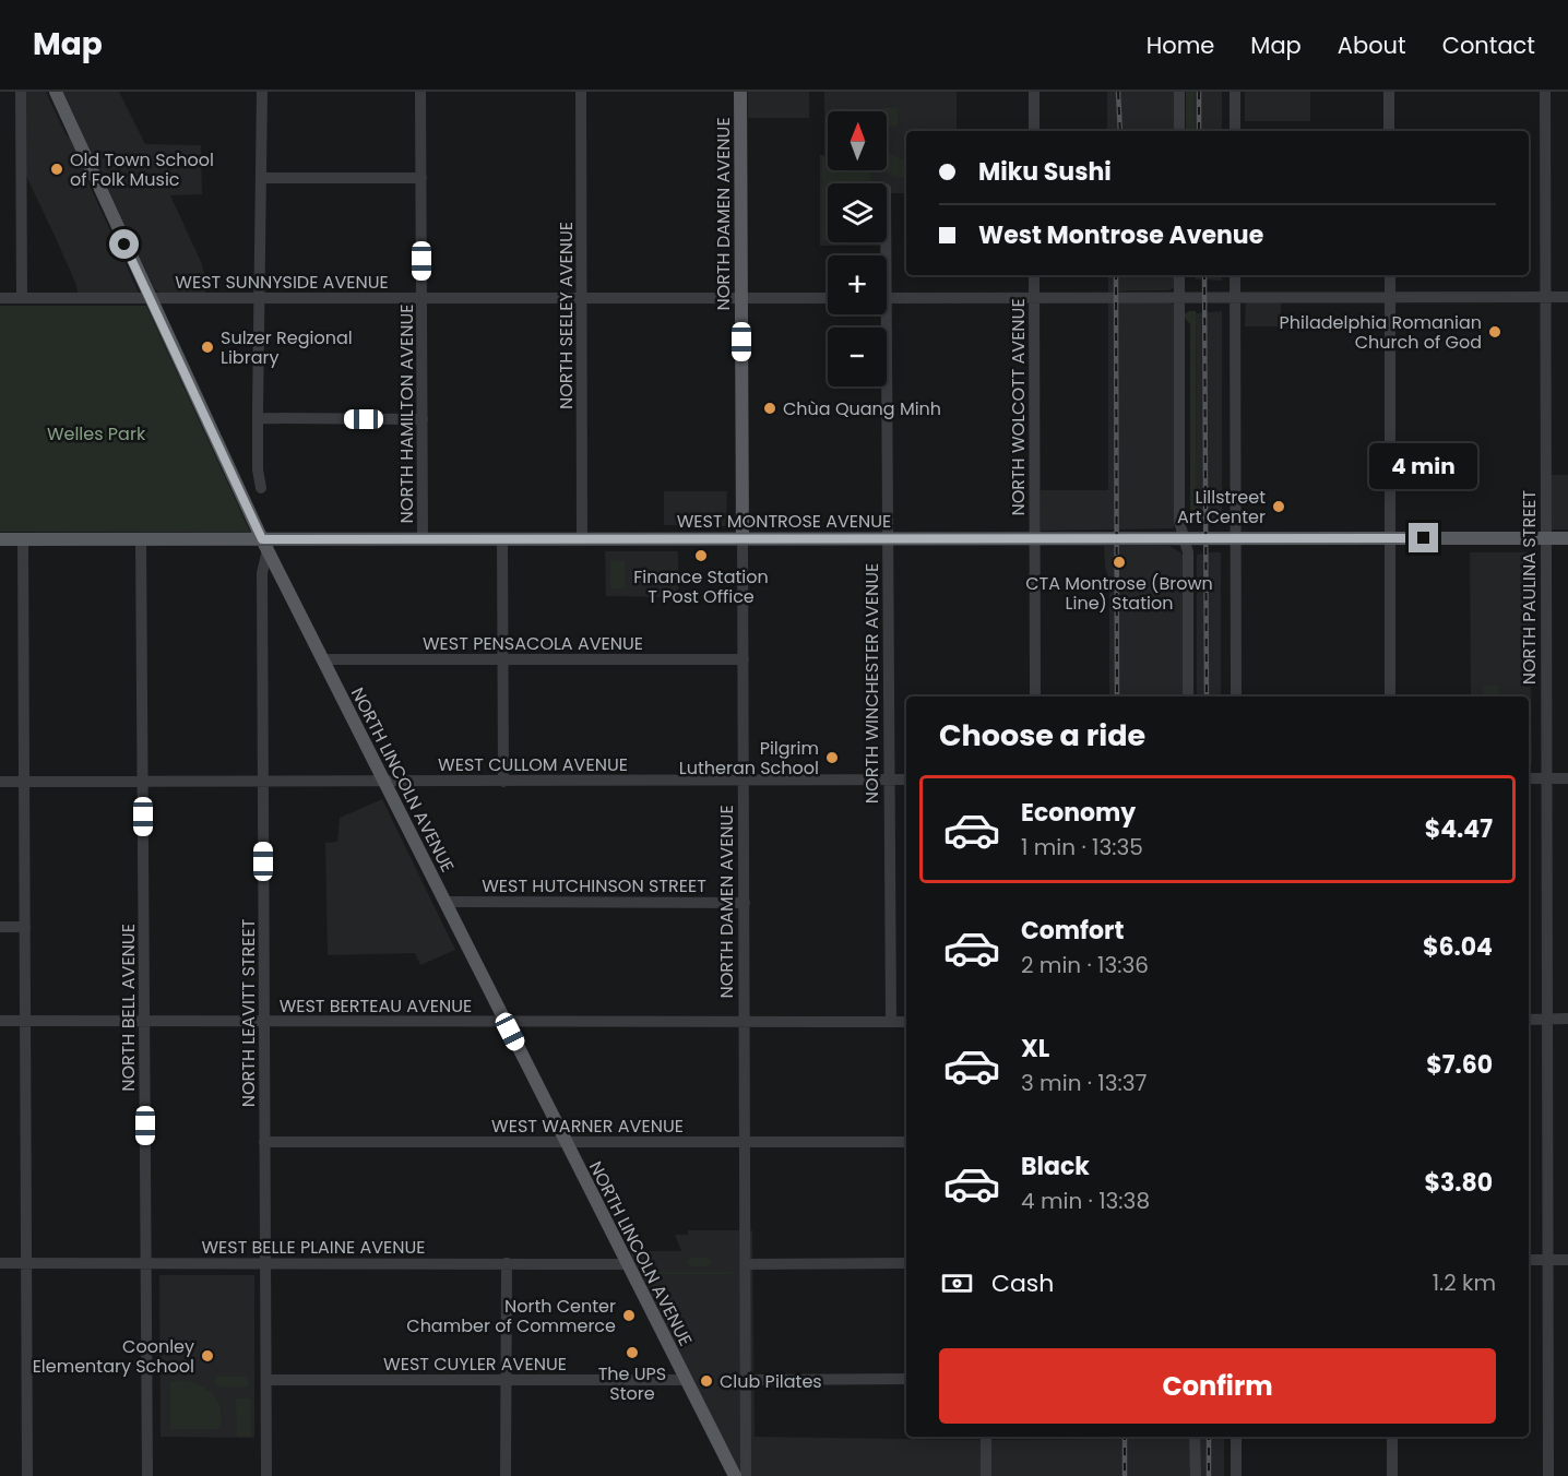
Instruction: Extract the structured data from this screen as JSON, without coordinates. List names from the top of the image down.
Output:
{
  "streets": {
    "main road": ["NORTH DAMEN AVENUE", "WEST MONTROSE AVENUE", "NORTH LINCOLN AVENUE"],
    "street": [
      "WEST SUNNYSIDE AVENUE",
      "NORTH SEELEY AVENUE",
      "NORTH WOLCOTT AVENUE",
      "NORTH HAMILTON AVENUE",
      "NORTH PAULINA STREET",
      "WEST PENSACOLA AVENUE",
      "NORTH WINCHESTER AVENUE",
      "WEST CULLOM AVENUE",
      "WEST HUTCHINSON STREET",
      "WEST BERTEAU AVENUE",
      "NORTH BELL AVENUE",
      "NORTH LEAVITT STREET",
      "WEST WARNER AVENUE",
      "WEST BELLE PLAINE AVENUE",
      "WEST CUYLER AVENUE"
    ]
  },
  "crossings": [
    ["NORTH DAMEN AVENUE", "WEST SUNNYSIDE AVENUE"],
    ["NORTH DAMEN AVENUE", "WEST MONTROSE AVENUE"],
    ["NORTH DAMEN AVENUE", "WEST PENSACOLA AVENUE"],
    ["NORTH DAMEN AVENUE", "WEST CULLOM AVENUE"],
    ["NORTH DAMEN AVENUE", "WEST HUTCHINSON STREET"],
    ["NORTH DAMEN AVENUE", "WEST BERTEAU AVENUE"],
    ["NORTH DAMEN AVENUE", "WEST WARNER AVENUE"],
    ["WEST SUNNYSIDE AVENUE", "NORTH SEELEY AVENUE"],
    ["WEST SUNNYSIDE AVENUE", "NORTH HAMILTON AVENUE"],
    ["WEST SUNNYSIDE AVENUE", "NORTH LINCOLN AVENUE"],
    ["NORTH SEELEY AVENUE", "WEST MONTROSE AVENUE"],
    ["NORTH WOLCOTT AVENUE", "WEST MONTROSE AVENUE"],
    ["NORTH HAMILTON AVENUE", "WEST MONTROSE AVENUE"],
    ["WEST MONTROSE AVENUE", "NORTH PAULINA STREET"],
    ["WEST MONTROSE AVENUE", "NORTH WINCHESTER AVENUE"],
    ["WEST MONTROSE AVENUE", "NORTH LINCOLN AVENUE"],
    ["WEST MONTROSE AVENUE", "NORTH BELL AVENUE"],
    ["WEST MONTROSE AVENUE", "NORTH LEAVITT STREET"],
    ["WEST PENSACOLA AVENUE", "NORTH LINCOLN AVENUE"],
    ["NORTH WINCHESTER AVENUE", "WEST CULLOM AVENUE"],
    ["NORTH WINCHESTER AVENUE", "WEST BERTEAU AVENUE"],
    ["WEST CULLOM AVENUE", "NORTH LINCOLN AVENUE"],
    ["WEST CULLOM AVENUE", "NORTH BELL AVENUE"],
    ["WEST CULLOM AVENUE", "NORTH LEAVITT STREET"],
    ["NORTH LINCOLN AVENUE", "WEST HUTCHINSON STREET"],
    ["NORTH LINCOLN AVENUE", "WEST BERTEAU AVENUE"],
    ["NORTH LINCOLN AVENUE", "NORTH LEAVITT STREET"],
    ["NORTH LINCOLN AVENUE", "WEST WARNER AVENUE"],
    ["NORTH LINCOLN AVENUE", "WEST BELLE PLAINE AVENUE"],
    ["NORTH LINCOLN AVENUE", "WEST CUYLER AVENUE"],
    ["WEST BERTEAU AVENUE", "NORTH BELL AVENUE"],
    ["WEST BERTEAU AVENUE", "NORTH LEAVITT STREET"],
    ["NORTH BELL AVENUE", "WEST BELLE PLAINE AVENUE"],
    ["NORTH LEAVITT STREET", "WEST WARNER AVENUE"],
    ["NORTH LEAVITT STREET", "WEST BELLE PLAINE AVENUE"],
    ["NORTH LEAVITT STREET", "WEST CUYLER AVENUE"]
  ],
  "parks": ["Welles Park"],
  "places": [
    "Old Town School of Folk Music",
    "Philadelphia Romanian Church of God",
    "Sulzer Regional Library",
    "Chùa Quang Minh",
    "Lillstreet Art Center",
    "Finance Station T Post Office",
    "CTA Montrose (Brown Line) Station",
    "Pilgrim Lutheran School",
    "North Center Chamber of Commerce",
    "The UPS Store",
    "Coonley Elementary School",
    "Club Pilates"
  ],
  "north": "top",
  "page": {
    "header": "Map",
    "nav": [
      "Home",
      "Map",
      "About",
      "Contact"
    ],
    "map_buttons": ["+", "−"],
    "banner": ["Miku Sushi", "West Montrose Avenue"],
    "bubble": "4 min",
    "heading": "Choose a ride",
    "list": [
      {
        "name": "Economy",
        "note": "1 min · 13:35",
        "value": "$4.47"
      },
      {
        "name": "Comfort",
        "note": "2 min · 13:36",
        "value": "$6.04"
      },
      {
        "name": "XL",
        "note": "3 min · 13:37",
        "value": "$7.60"
      },
      {
        "name": "Black",
        "note": "4 min · 13:38",
        "value": "$3.80"
      }
    ],
    "pay": ["Cash", "1.2 km"],
    "buttons": "Confirm"
  }
}
